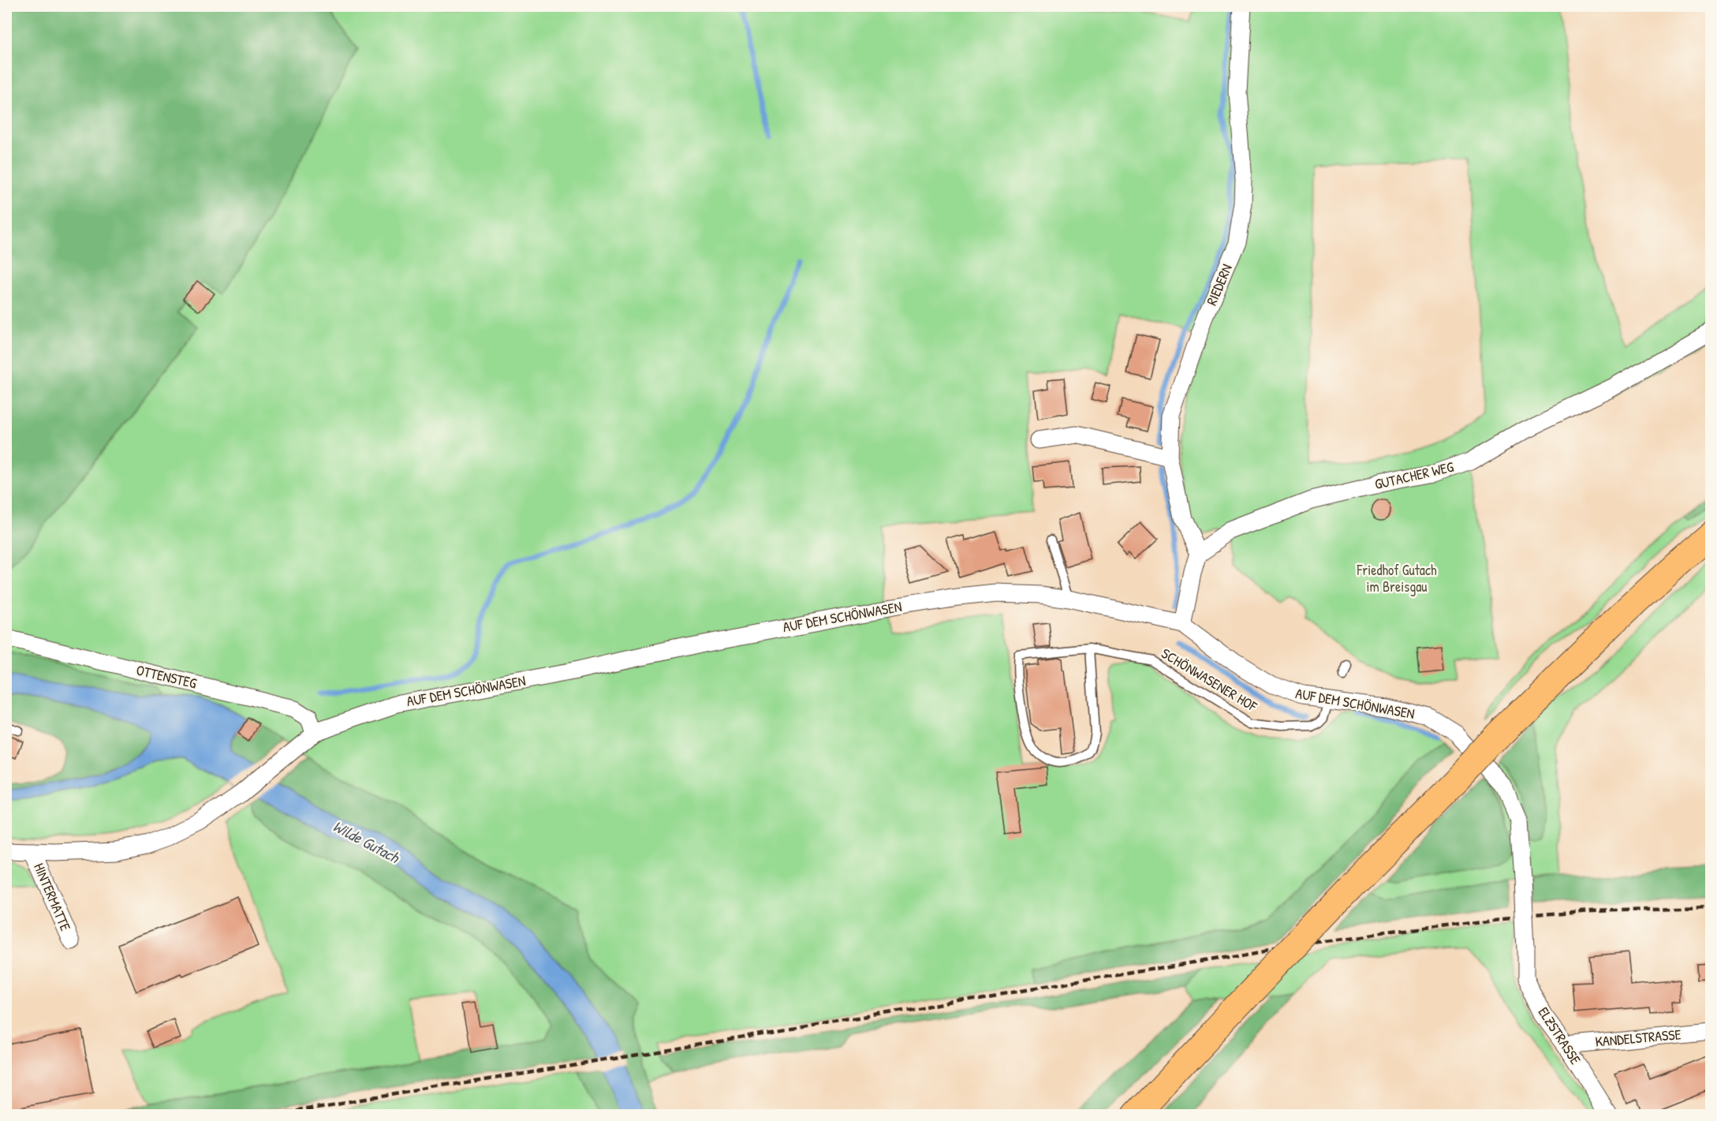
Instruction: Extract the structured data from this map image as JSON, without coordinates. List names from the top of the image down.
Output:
{
  "streets": {
    "street": [
      "RIEDERN",
      "GUTACHER WEG",
      "AUF DEM SCHÖNWASEN",
      "OTTENSTEG",
      "HINTERMATTE",
      "ELZSTRASSE",
      "KANDELSTRASSE"
    ],
    "lane": ["SCHÖNWASENER HOF"]
  },
  "crossings": [
    ["RIEDERN", "GUTACHER WEG"],
    ["AUF DEM SCHÖNWASEN", "OTTENSTEG"],
    ["AUF DEM SCHÖNWASEN", "SCHÖNWASENER HOF"],
    ["AUF DEM SCHÖNWASEN", "HINTERMATTE"],
    ["AUF DEM SCHÖNWASEN", "ELZSTRASSE"],
    ["ELZSTRASSE", "KANDELSTRASSE"]
  ],
  "water": ["Wilde Gutach"],
  "parks": ["Friedhof Gutach im Breisgau"]
}
